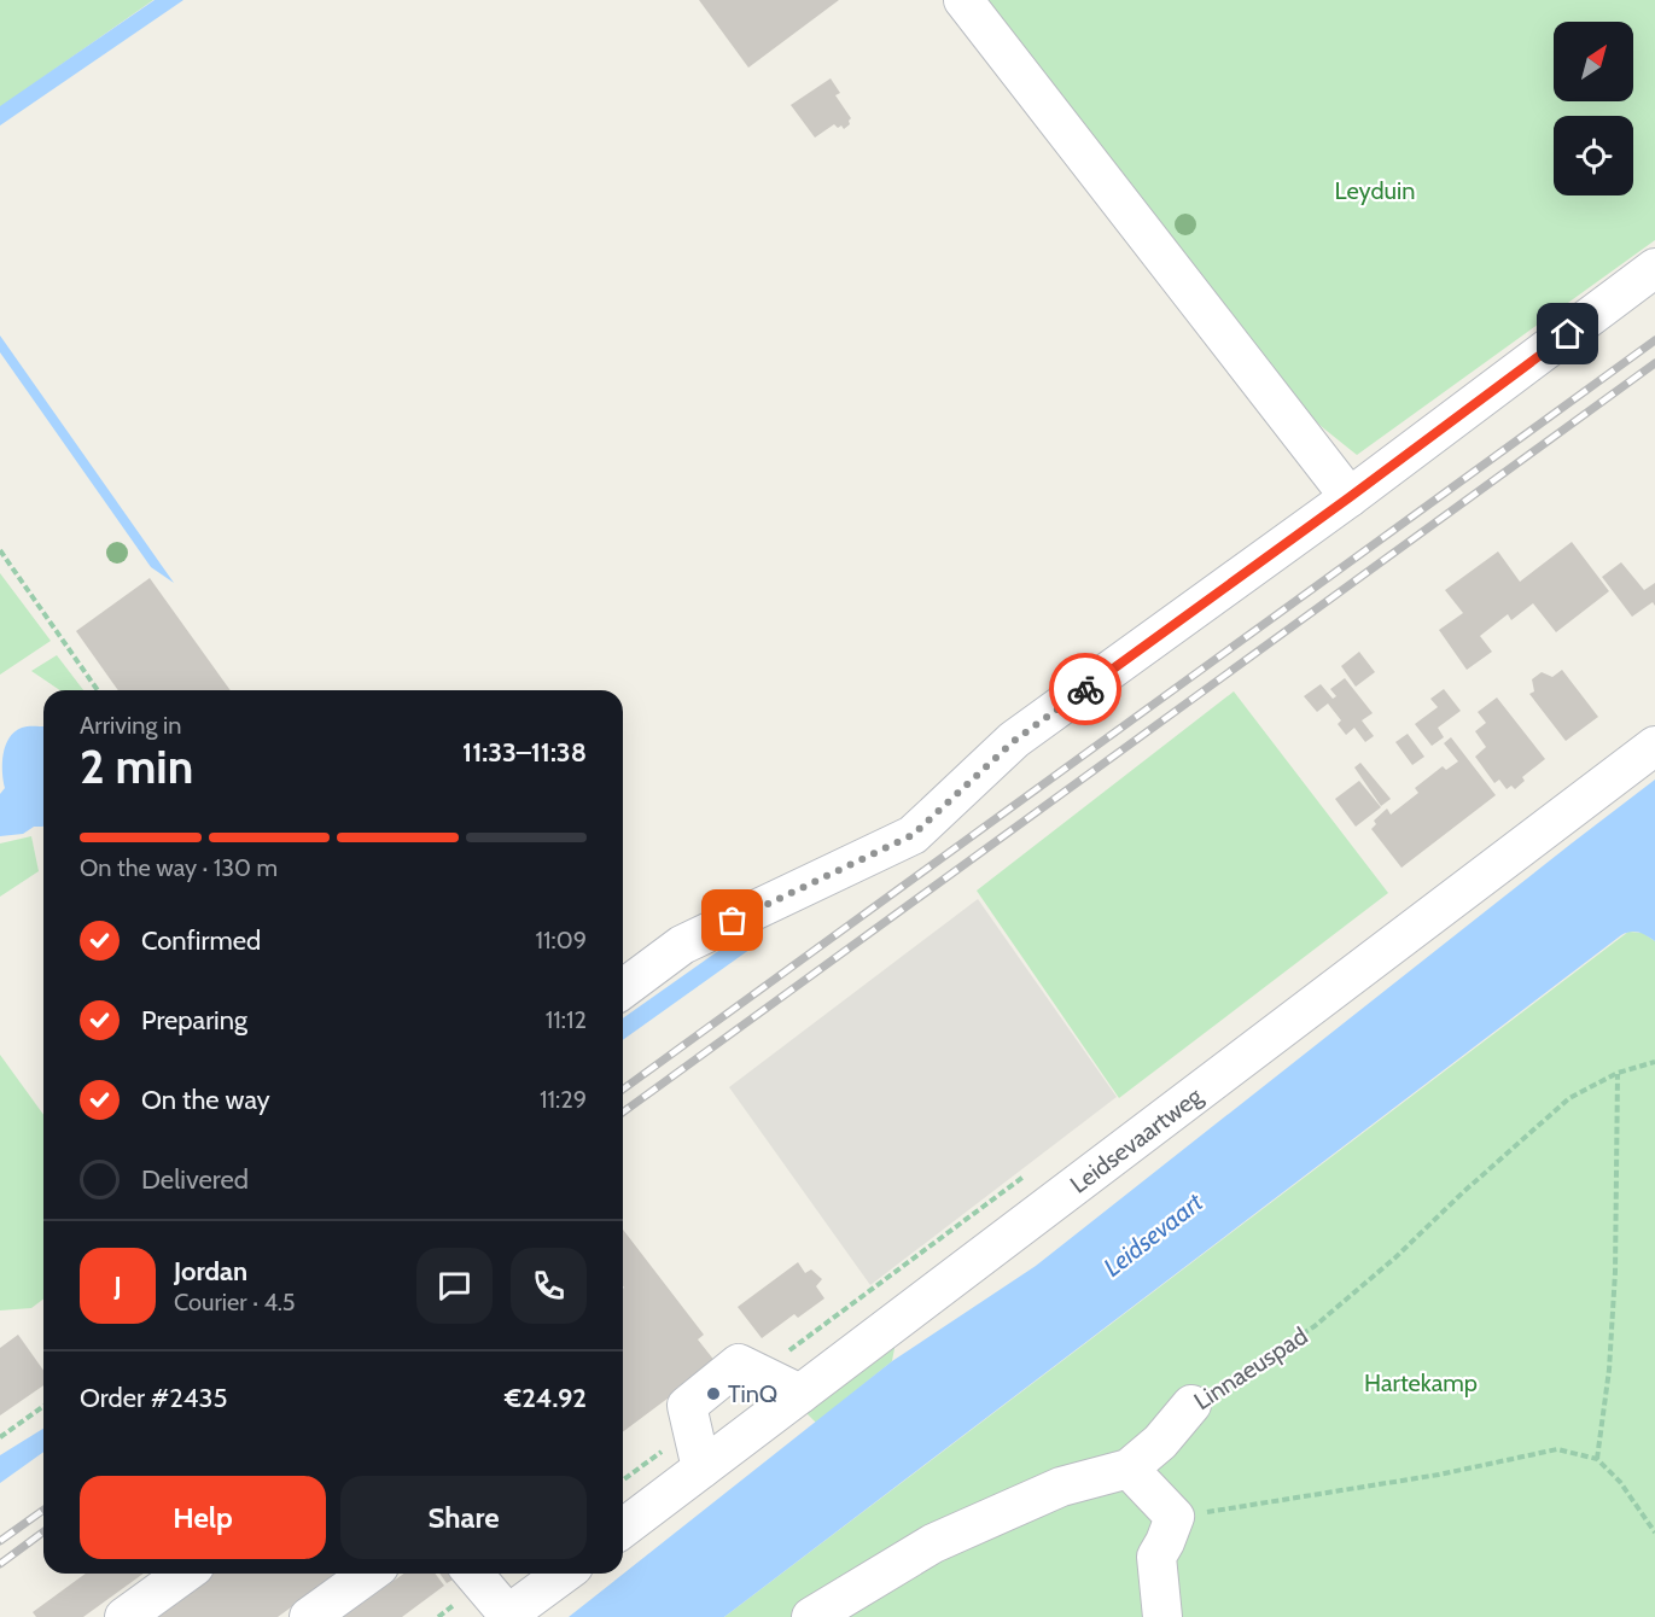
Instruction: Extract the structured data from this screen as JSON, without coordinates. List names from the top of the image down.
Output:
{
  "streets": {
    "street": ["Leidsevaartweg", "Linnaeuspad"]
  },
  "water": ["Leidsevaart"],
  "parks": ["Leyduin", "Hartekamp"],
  "places": ["TinQ"],
  "north": "top right",
  "page": {
    "heading": ["2 min", "Arriving in", "11:33–11:38"],
    "panel": [
      "Jordan",
      "Courier · 4.5",
      "Order #2435",
      "€24.92"
    ],
    "bar": "On the way · 130 m",
    "list": [
      ["Confirmed", "11:09"],
      ["Preparing", "11:12"],
      ["On the way", "11:29"],
      "Delivered"
    ],
    "round": "J",
    "buttons": ["Help", "Share"]
  }
}
